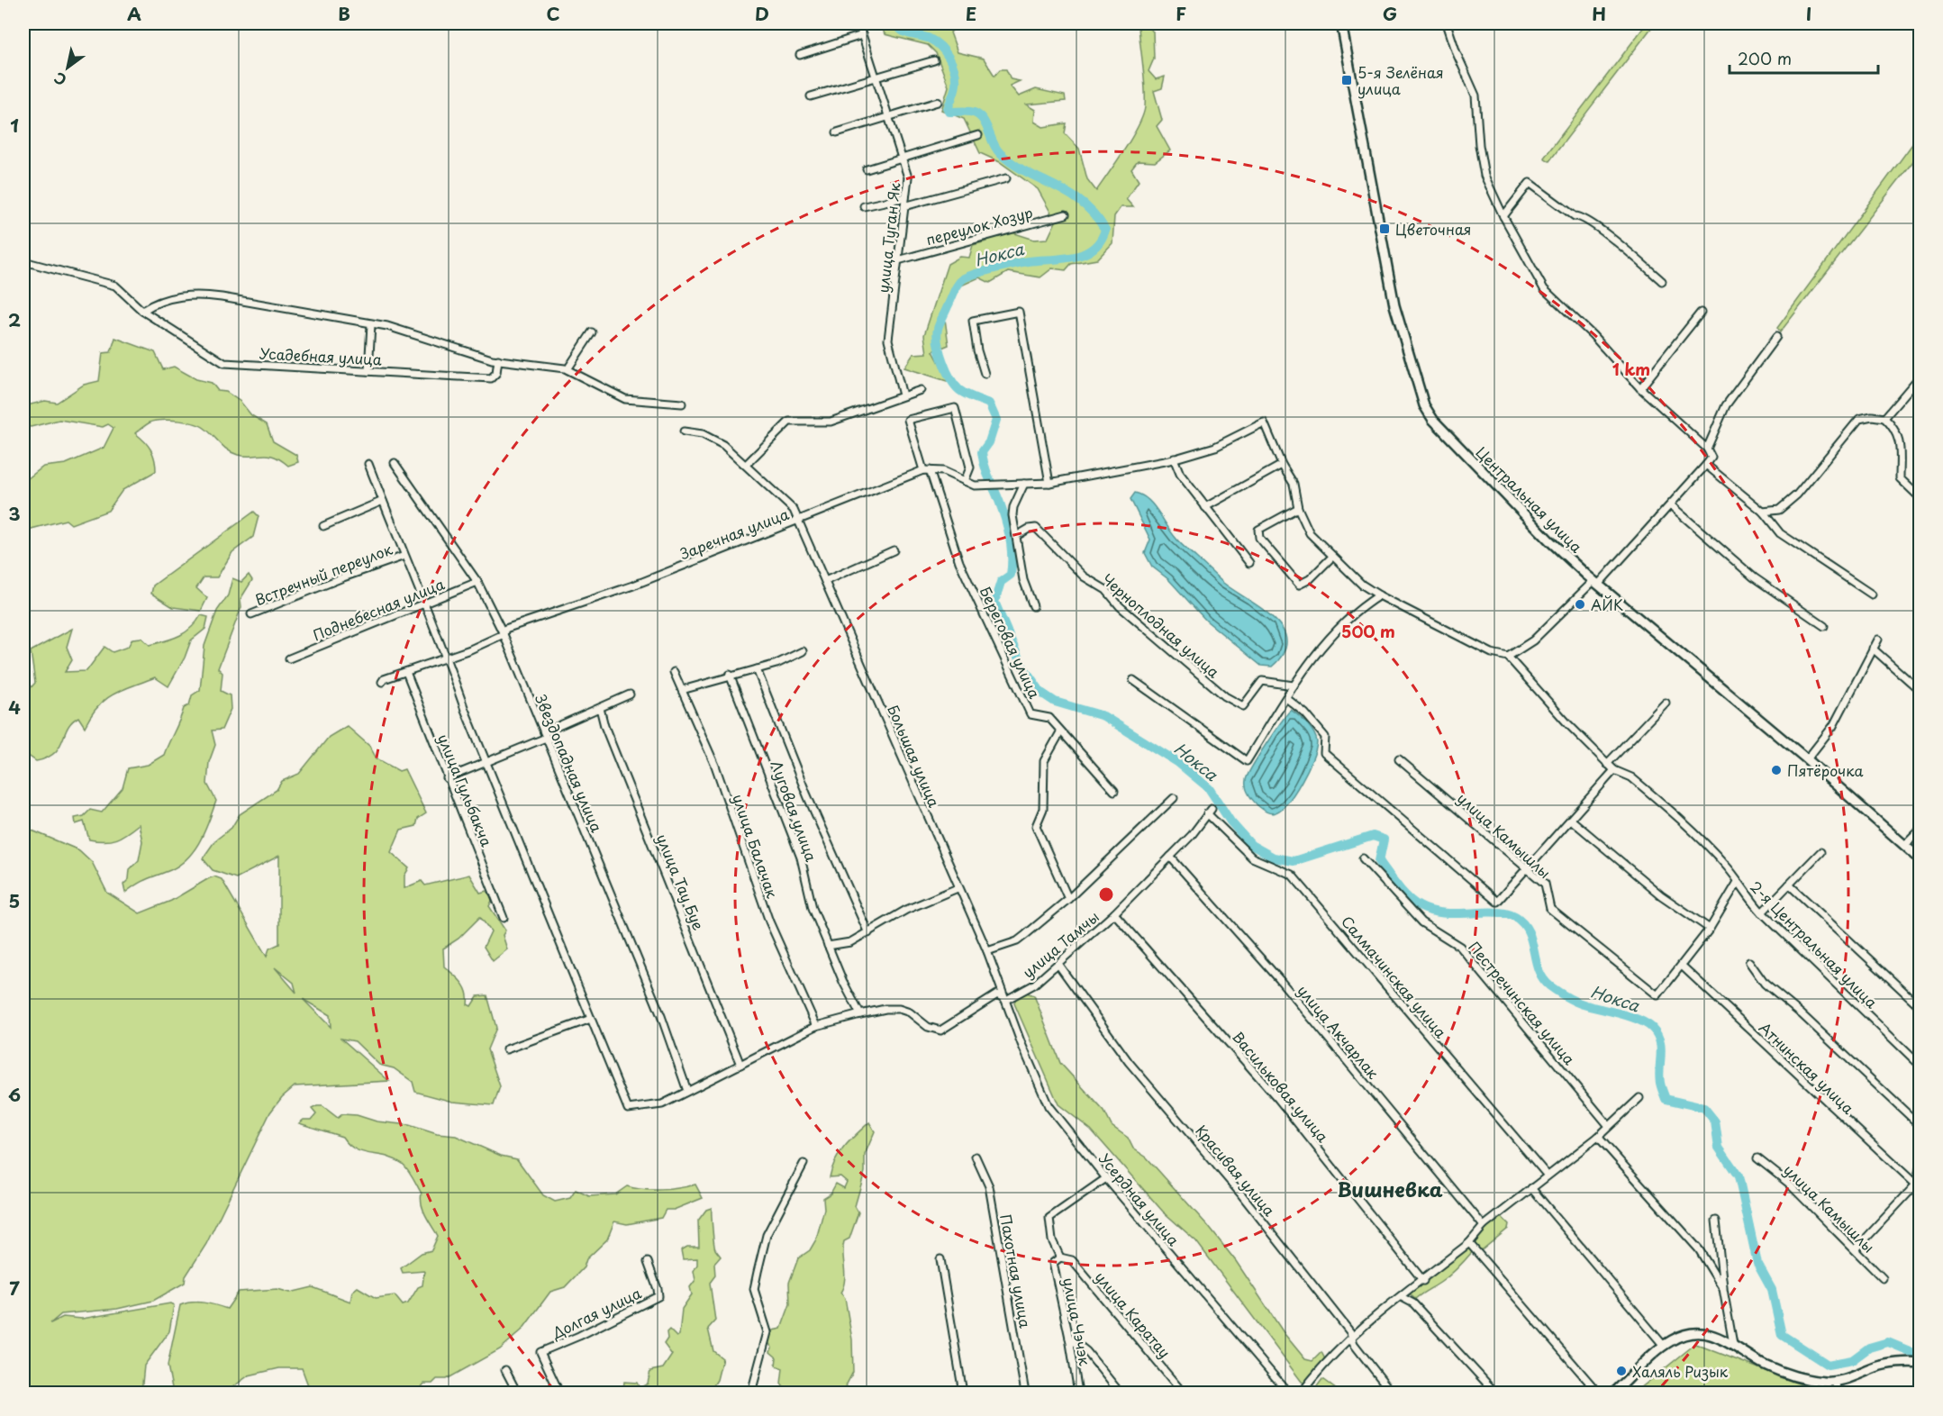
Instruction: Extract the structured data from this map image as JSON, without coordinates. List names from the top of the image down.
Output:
{
  "streets": {
    "street": [
      "переулок Хозур",
      "улица Туган Як",
      "Усадебная улица",
      "Центральная улица",
      "Заречная улица",
      "Встречный переулок",
      "Поднебесная улица",
      "Черноплодная улица",
      "Береговая улица",
      "Большая улица",
      "Звездопадная улица",
      "улица Гульбакча",
      "Луговая улица",
      "улица Камышлы",
      "улица Балачак",
      "улица Тау Буе",
      "улица Тамчы",
      "2-я Центральная улица",
      "Салмачинская улица",
      "Пестречинская улица",
      "улица Акчарлак",
      "Атнинская улица",
      "Васильковая улица",
      "Красивая улица",
      "Усердная улица",
      "Пахотная улица",
      "Долгая улица",
      "улица Каратау",
      "улица Чэчэк"
    ]
  },
  "crossings": [
    ["переулок Хозур", "улица Туган Як"],
    ["Заречная улица", "Береговая улица"],
    ["Заречная улица", "Большая улица"],
    ["Заречная улица", "Звездопадная улица"],
    ["Заречная улица", "улица Гульбакча"],
    ["Поднебесная улица", "Звездопадная улица"],
    ["Большая улица", "улица Тамчы"],
    ["Большая улица", "Усердная улица"],
    ["Звездопадная улица", "улица Тамчы"],
    ["Луговая улица", "улица Тамчы"],
    ["улица Камышлы", "Атнинская улица"],
    ["улица Балачак", "улица Тамчы"],
    ["улица Тау Буе", "улица Тамчы"],
    ["улица Тамчы", "Салмачинская улица"],
    ["улица Тамчы", "улица Акчарлак"],
    ["улица Тамчы", "Васильковая улица"],
    ["улица Тамчы", "Красивая улица"],
    ["улица Тамчы", "Усердная улица"],
    ["улица Каратау", "улица Чэчэк"]
  ],
  "districts": ["Вишневка"],
  "water": ["Нокса"],
  "places": {
    "transit": ["5-я Зелёная улица", "Цветочная"],
    "other": ["АЙК", "Пятёрочка", "Халяль Ризык"]
  },
  "scale_bar": "200 m",
  "north": "bottom left",
  "grid": {
    "columns": [
      "A",
      "B",
      "C",
      "D",
      "E",
      "F",
      "G",
      "H",
      "I"
    ],
    "rows": [
      "1",
      "2",
      "3",
      "4",
      "5",
      "6",
      "7"
    ]
  },
  "rings": ["1 km", "500 m"]
}
